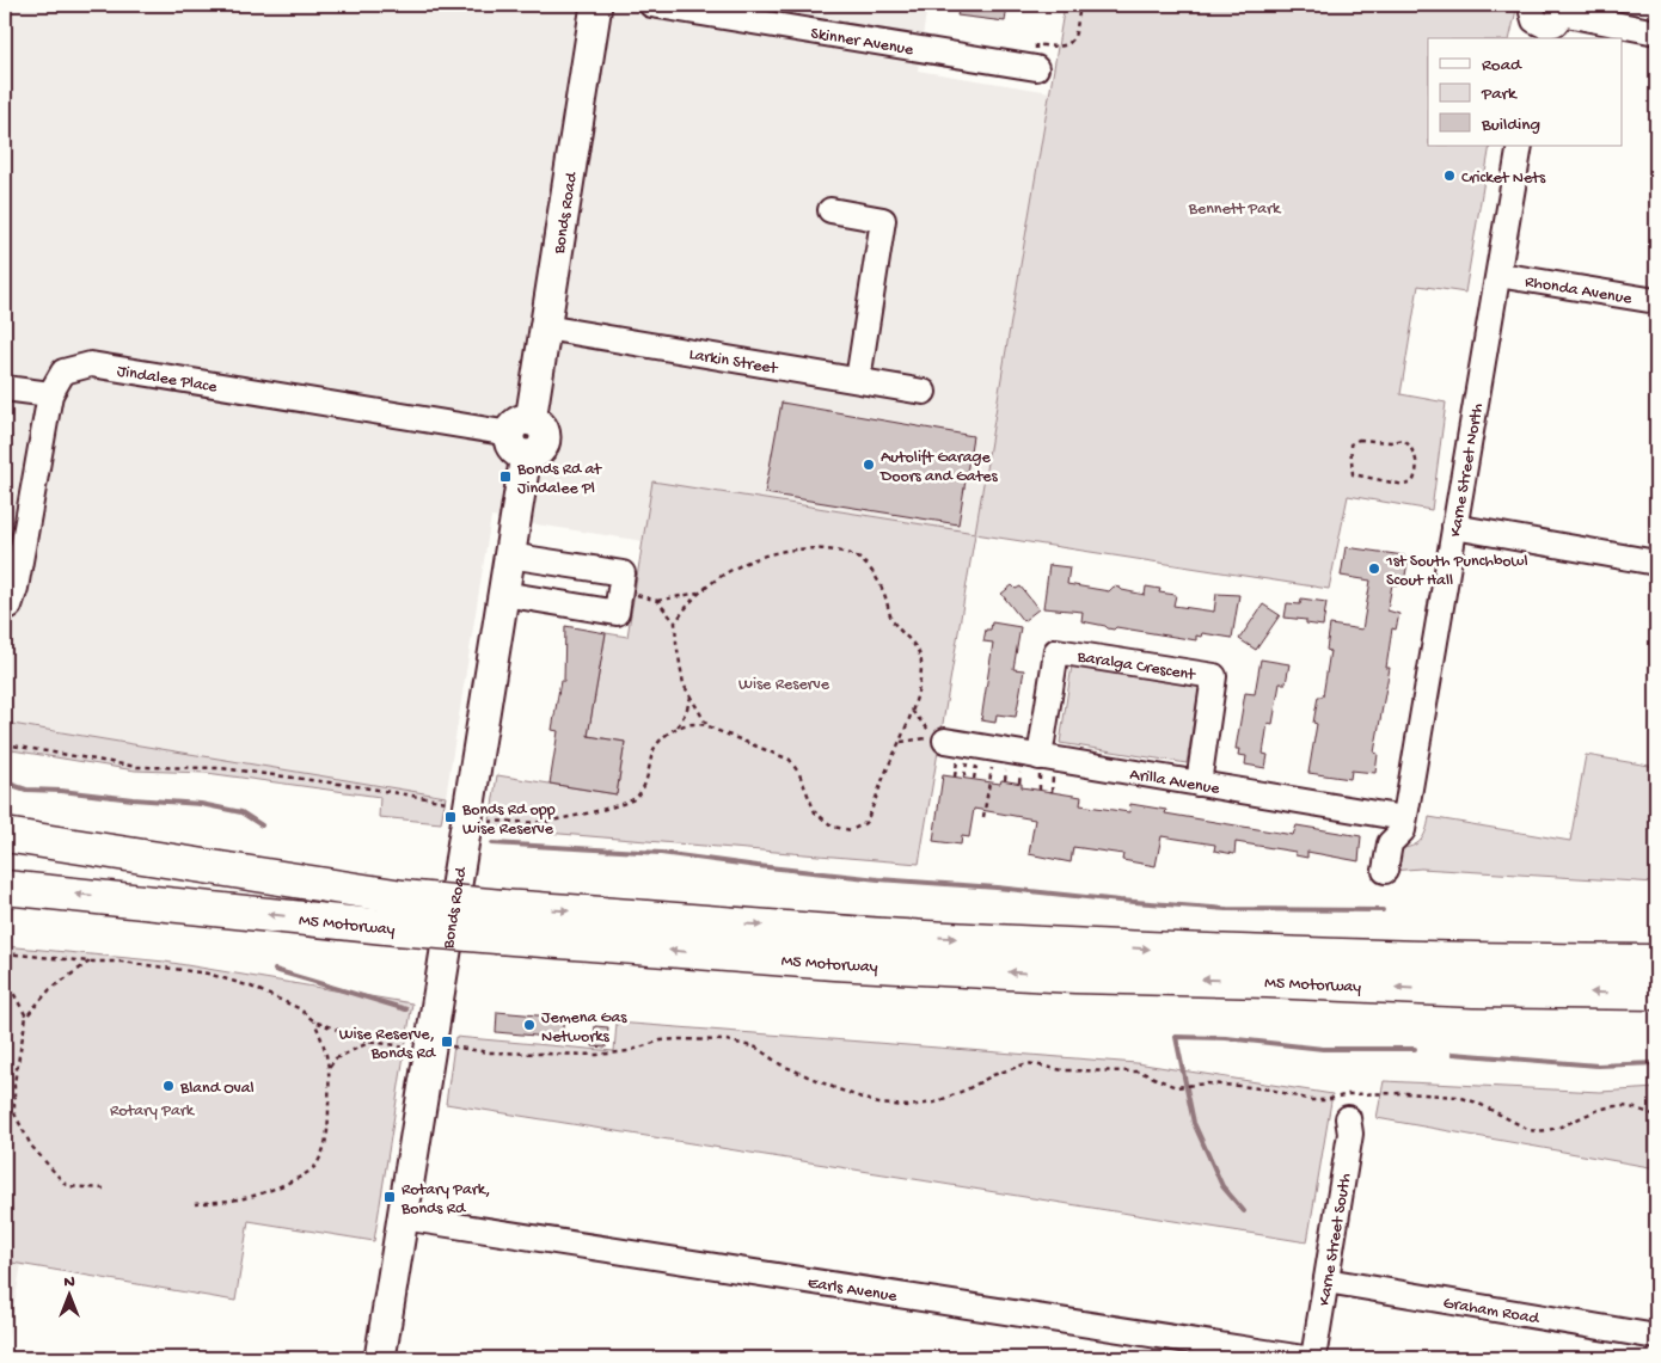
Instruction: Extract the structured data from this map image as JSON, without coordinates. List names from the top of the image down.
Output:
{
  "streets": {
    "highway": ["M5 Motorway"],
    "main road": ["Bonds Road"],
    "street": [
      "Skinner Avenue",
      "Rhonda Avenue",
      "Larkin Street",
      "Jindalee Place",
      "Karne Street North",
      "Baralga Crescent",
      "Arilla Avenue",
      "Karne Street South",
      "Earls Avenue",
      "Graham Road"
    ]
  },
  "crossings": [
    ["Bonds Road", "Larkin Street"],
    ["Bonds Road", "Jindalee Place"],
    ["Bonds Road", "Earls Avenue"],
    ["Rhonda Avenue", "Karne Street North"],
    ["Karne Street North", "Arilla Avenue"],
    ["Baralga Crescent", "Arilla Avenue"],
    ["Karne Street South", "Graham Road"]
  ],
  "parks": ["Bennett Park", "Wise Reserve", "Rotary Park"],
  "places": {
    "other": [
      "Cricket Nets",
      "Autolift Garage Doors and Gates",
      "1st South Punchbowl Scout Hall",
      "Jemena Gas Networks",
      "Bland Oval"
    ],
    "transit": [
      "Bonds Rd at Jindalee Pl",
      "Bonds Rd opp Wise Reserve",
      "Wise Reserve, Bonds Rd",
      "Rotary Park, Bonds Rd"
    ]
  },
  "legend": ["Road", "Park", "Building"],
  "north": "top"
}
